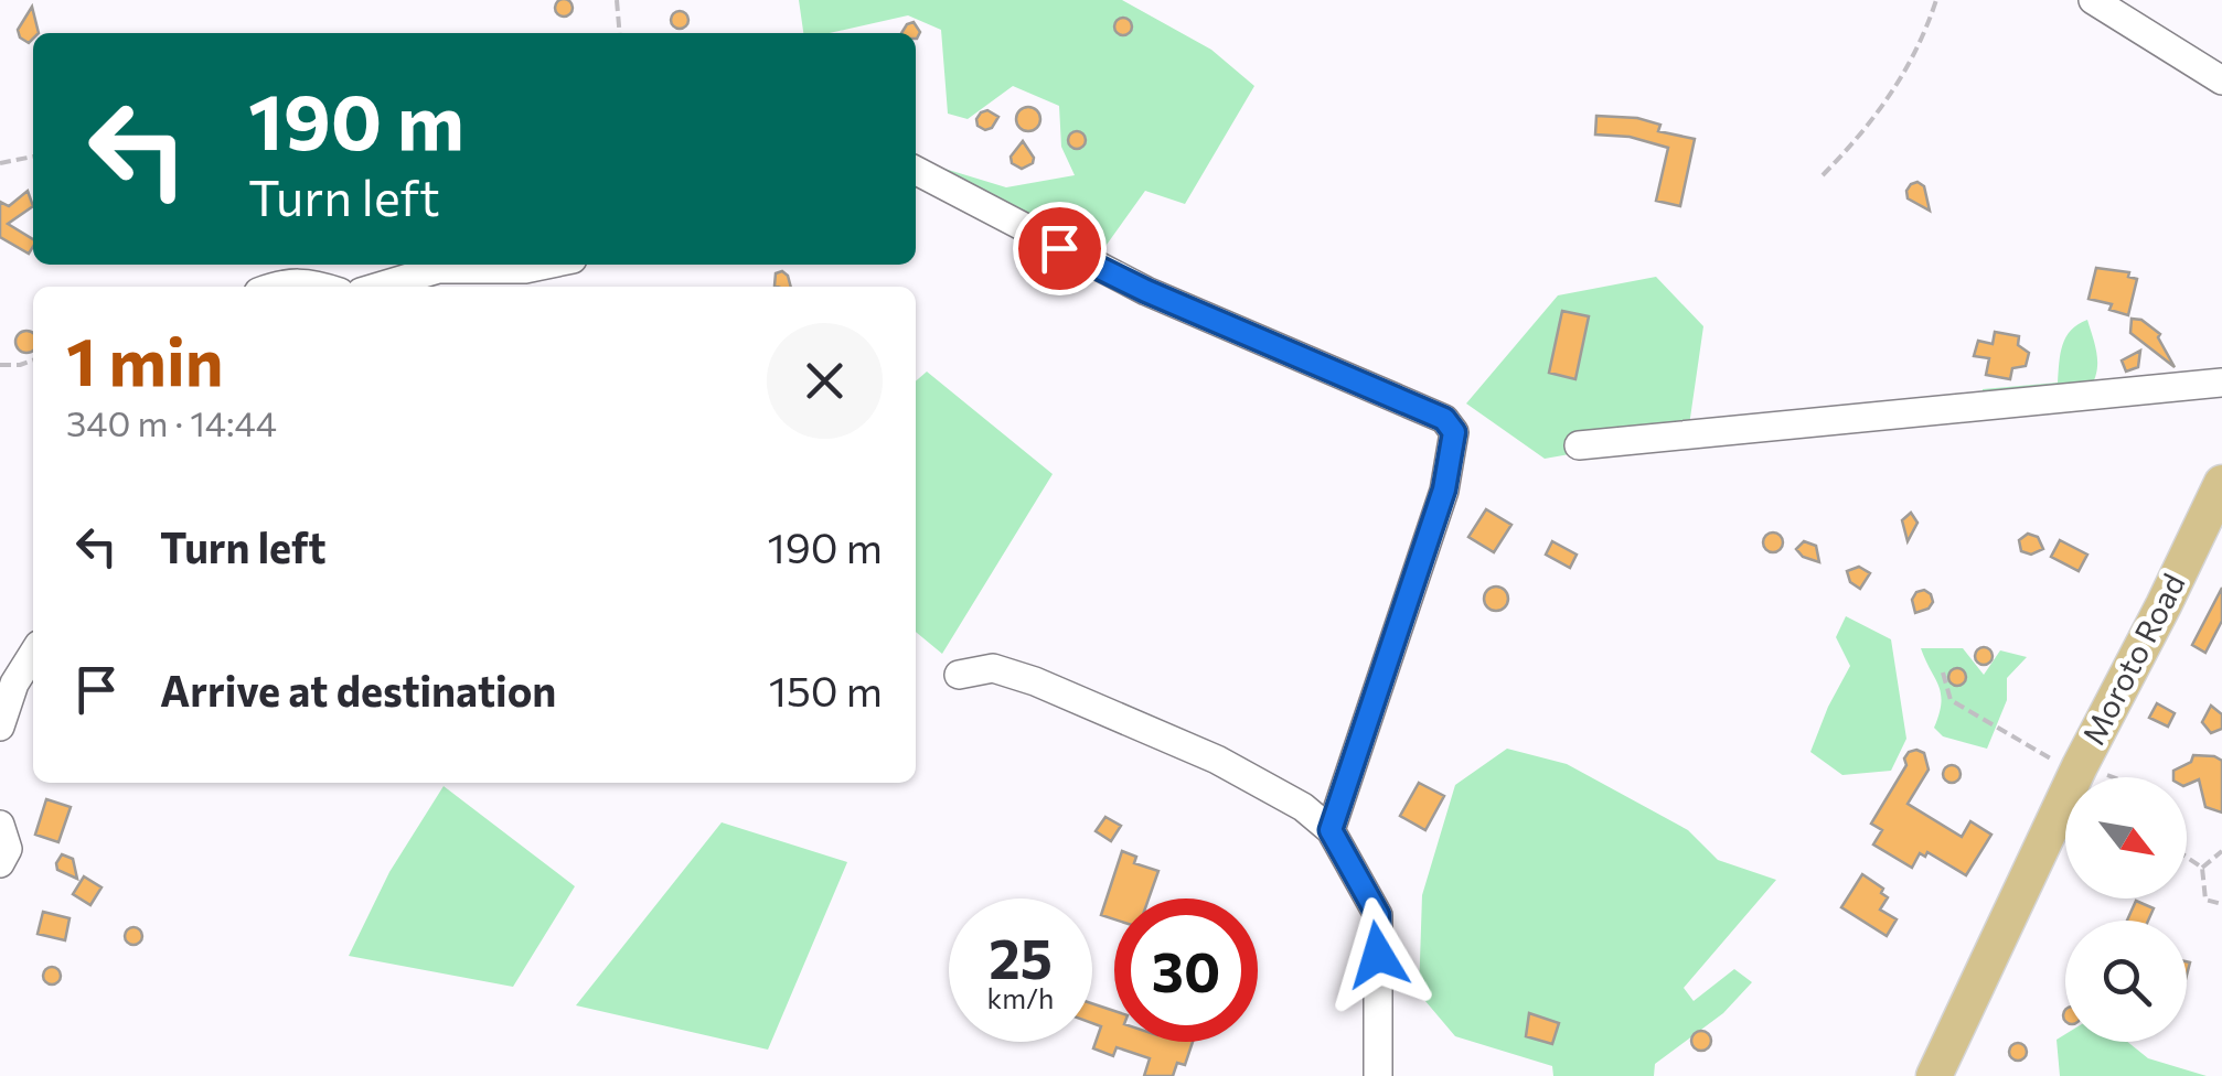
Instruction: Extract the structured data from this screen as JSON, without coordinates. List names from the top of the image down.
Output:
{
  "streets": {
    "main road": ["Moroto Road"]
  },
  "north": "bottom right",
  "page": {
    "turn": ["190 m", "Turn left"],
    "heading": ["1 min", "340 m · 14:44"],
    "list": [
      {
        "name": "Turn left",
        "value": "190 m"
      },
      {
        "name": "Arrive at destination",
        "value": "150 m"
      }
    ],
    "speed": "25 km/h",
    "limit": "30"
  }
}
